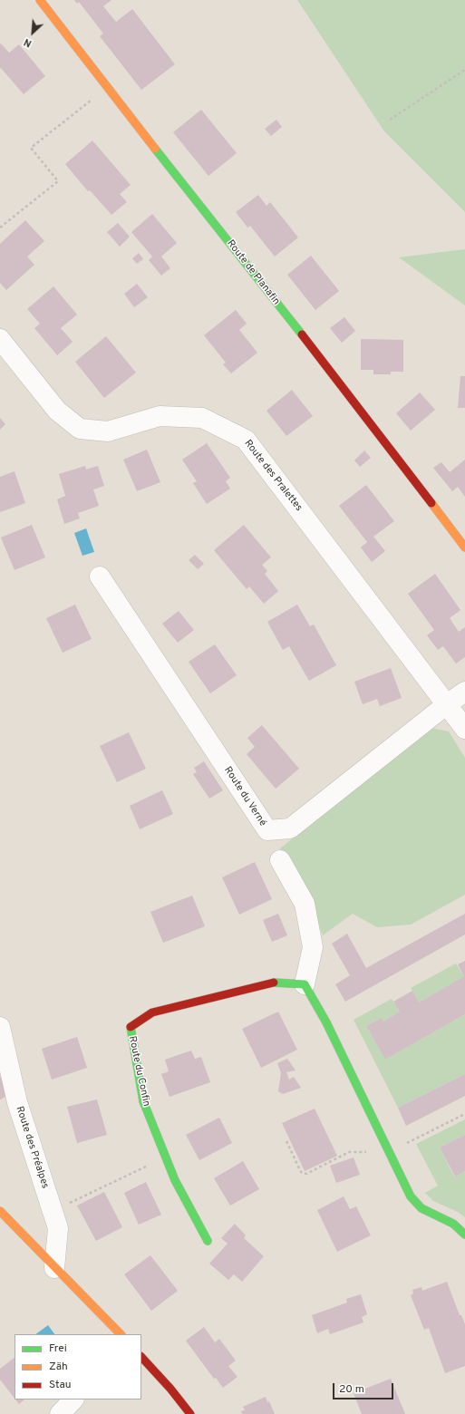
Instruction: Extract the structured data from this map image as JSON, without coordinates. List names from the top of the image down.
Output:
{
  "streets": {
    "street": [
      "Route de Planafin",
      "Route des Pralettes",
      "Route du Verné",
      "Route du Confin",
      "Route des Préalpes"
    ]
  },
  "crossings": [
    ["Route des Pralettes", "Route du Verné"]
  ],
  "legend": ["Frei", "Zäh", "Stau"],
  "scale_bar": "20 m",
  "north": "bottom left"
}
